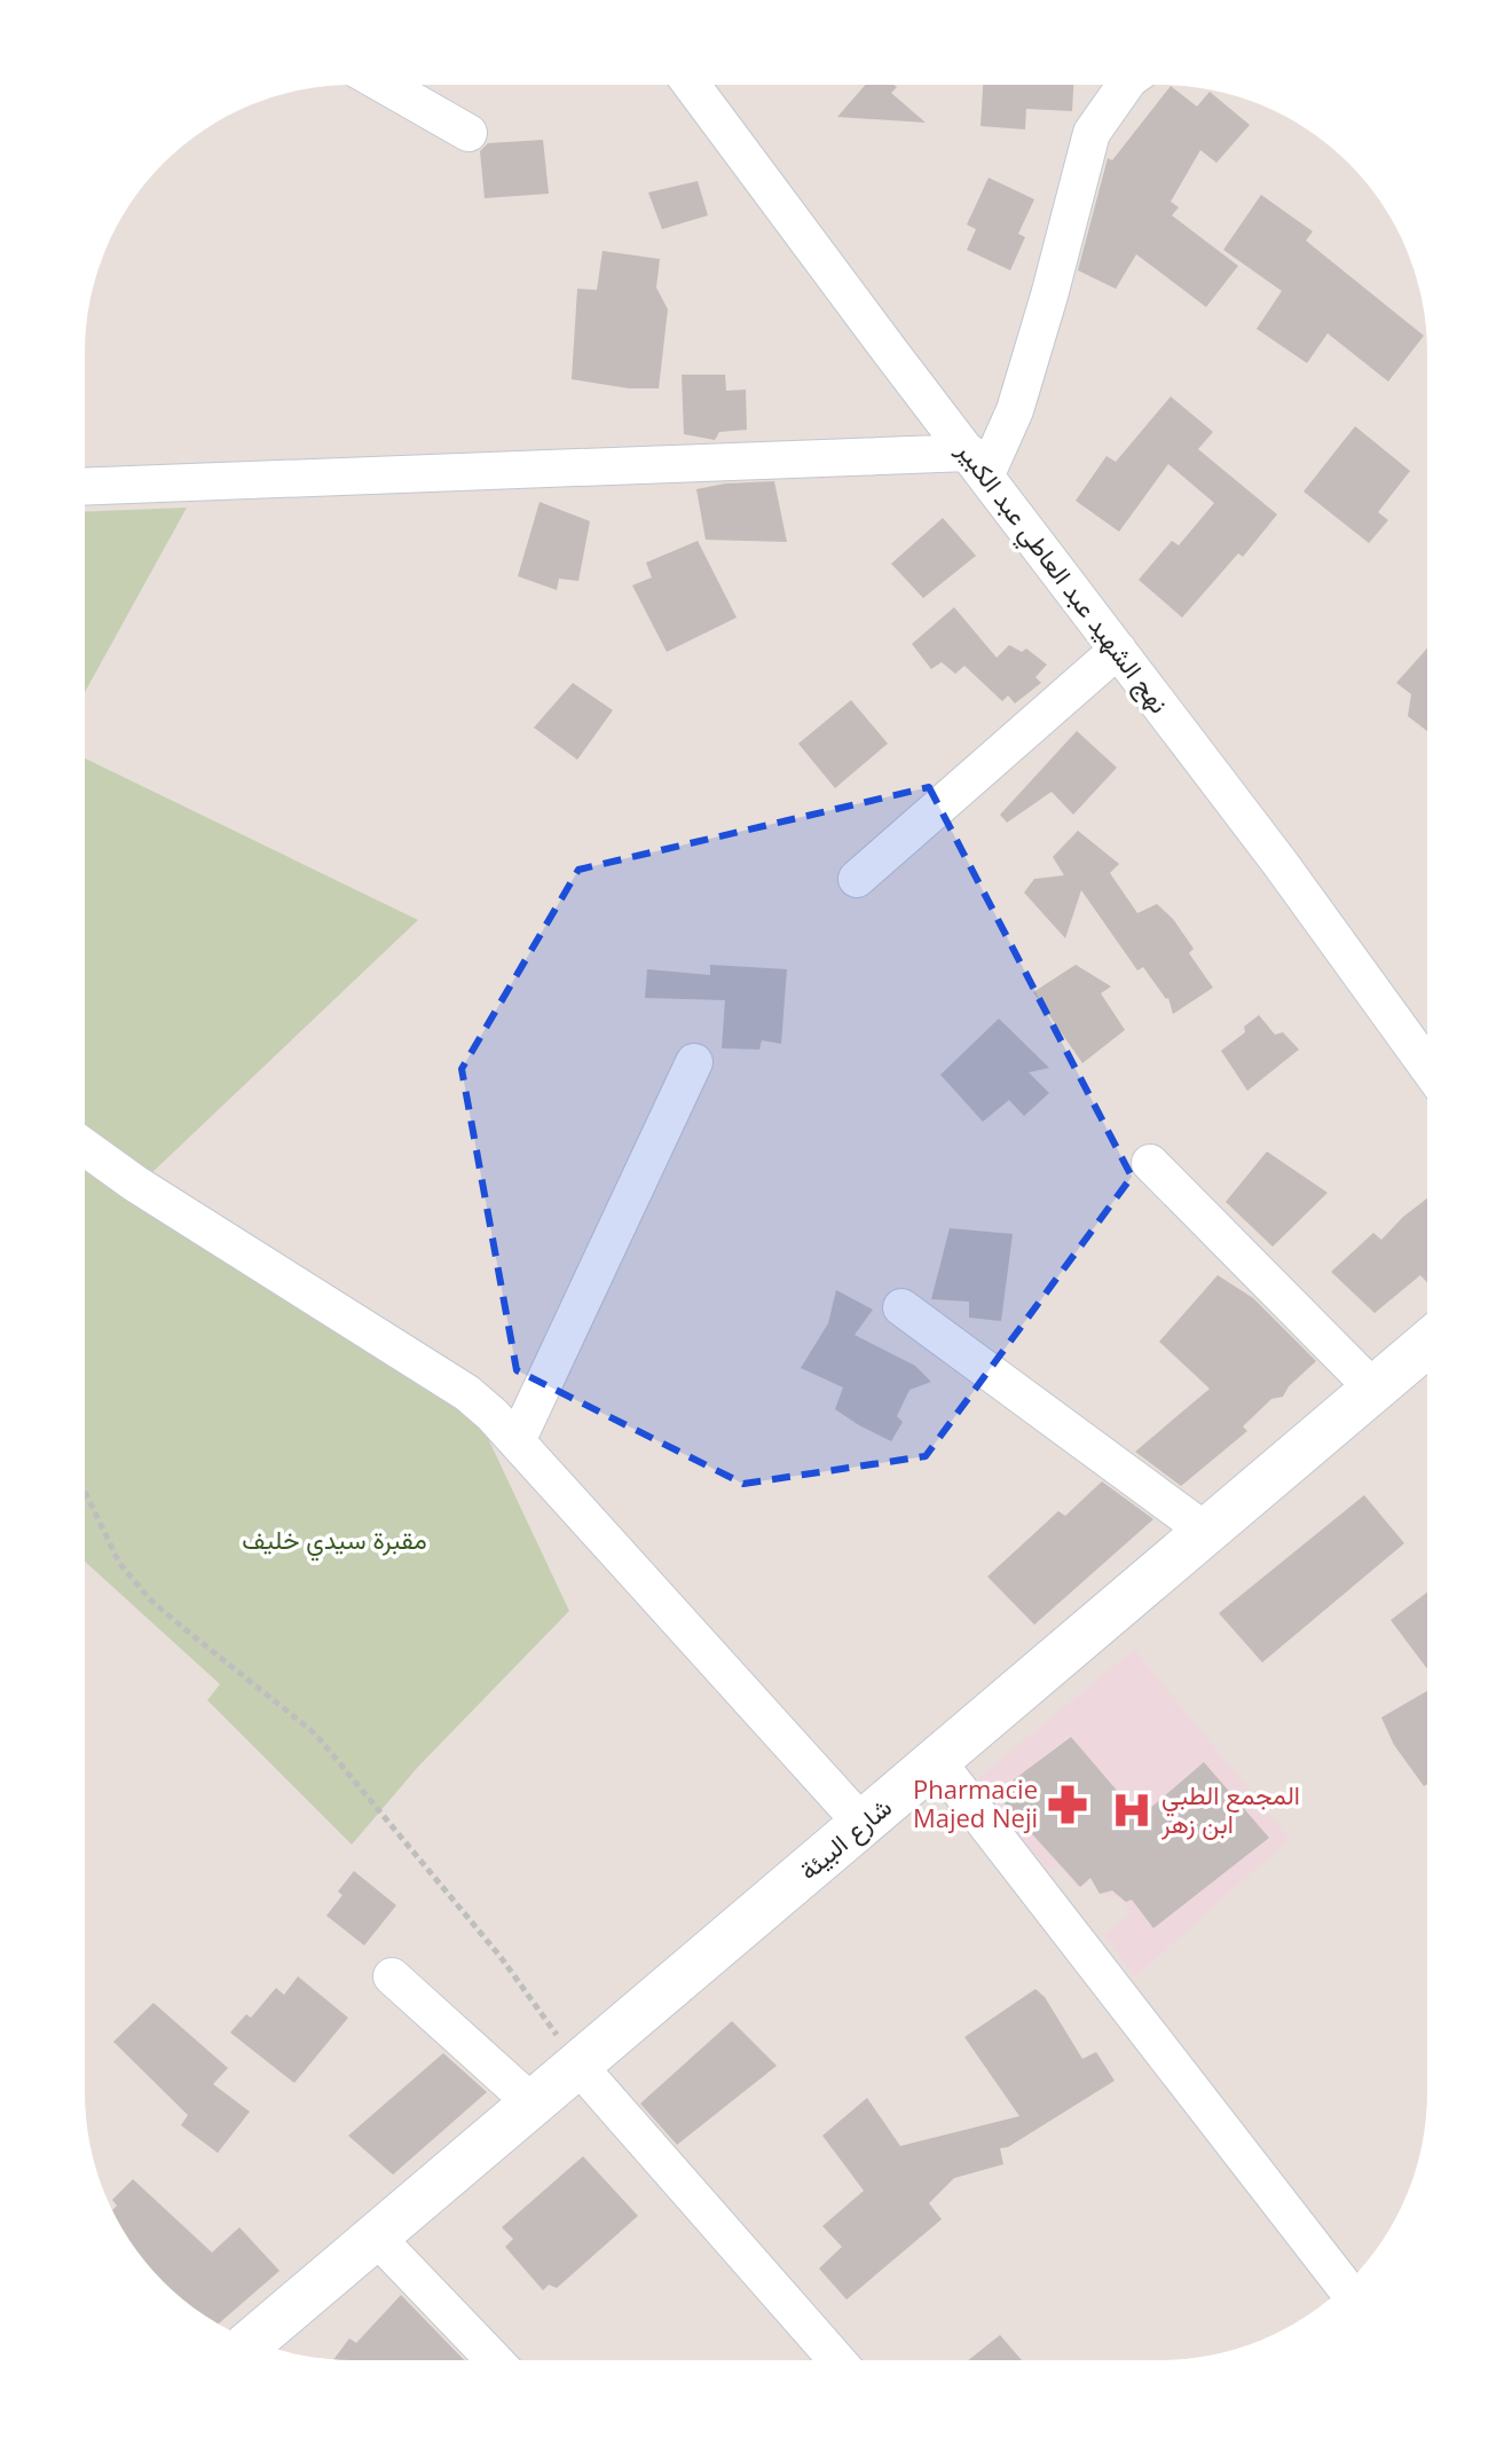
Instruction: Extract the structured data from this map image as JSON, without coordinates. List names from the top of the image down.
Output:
{
  "streets": {
    "street": ["نهج الشهيد عبد العاطي عبد الكبير", "شارع البيئة"]
  },
  "parks": ["مقبرة سيدي خليف"],
  "places": {
    "pharmacy": ["Pharmacie Majed Neji"],
    "hospital": ["المجمع الطبي ابن زهر"]
  }
}
